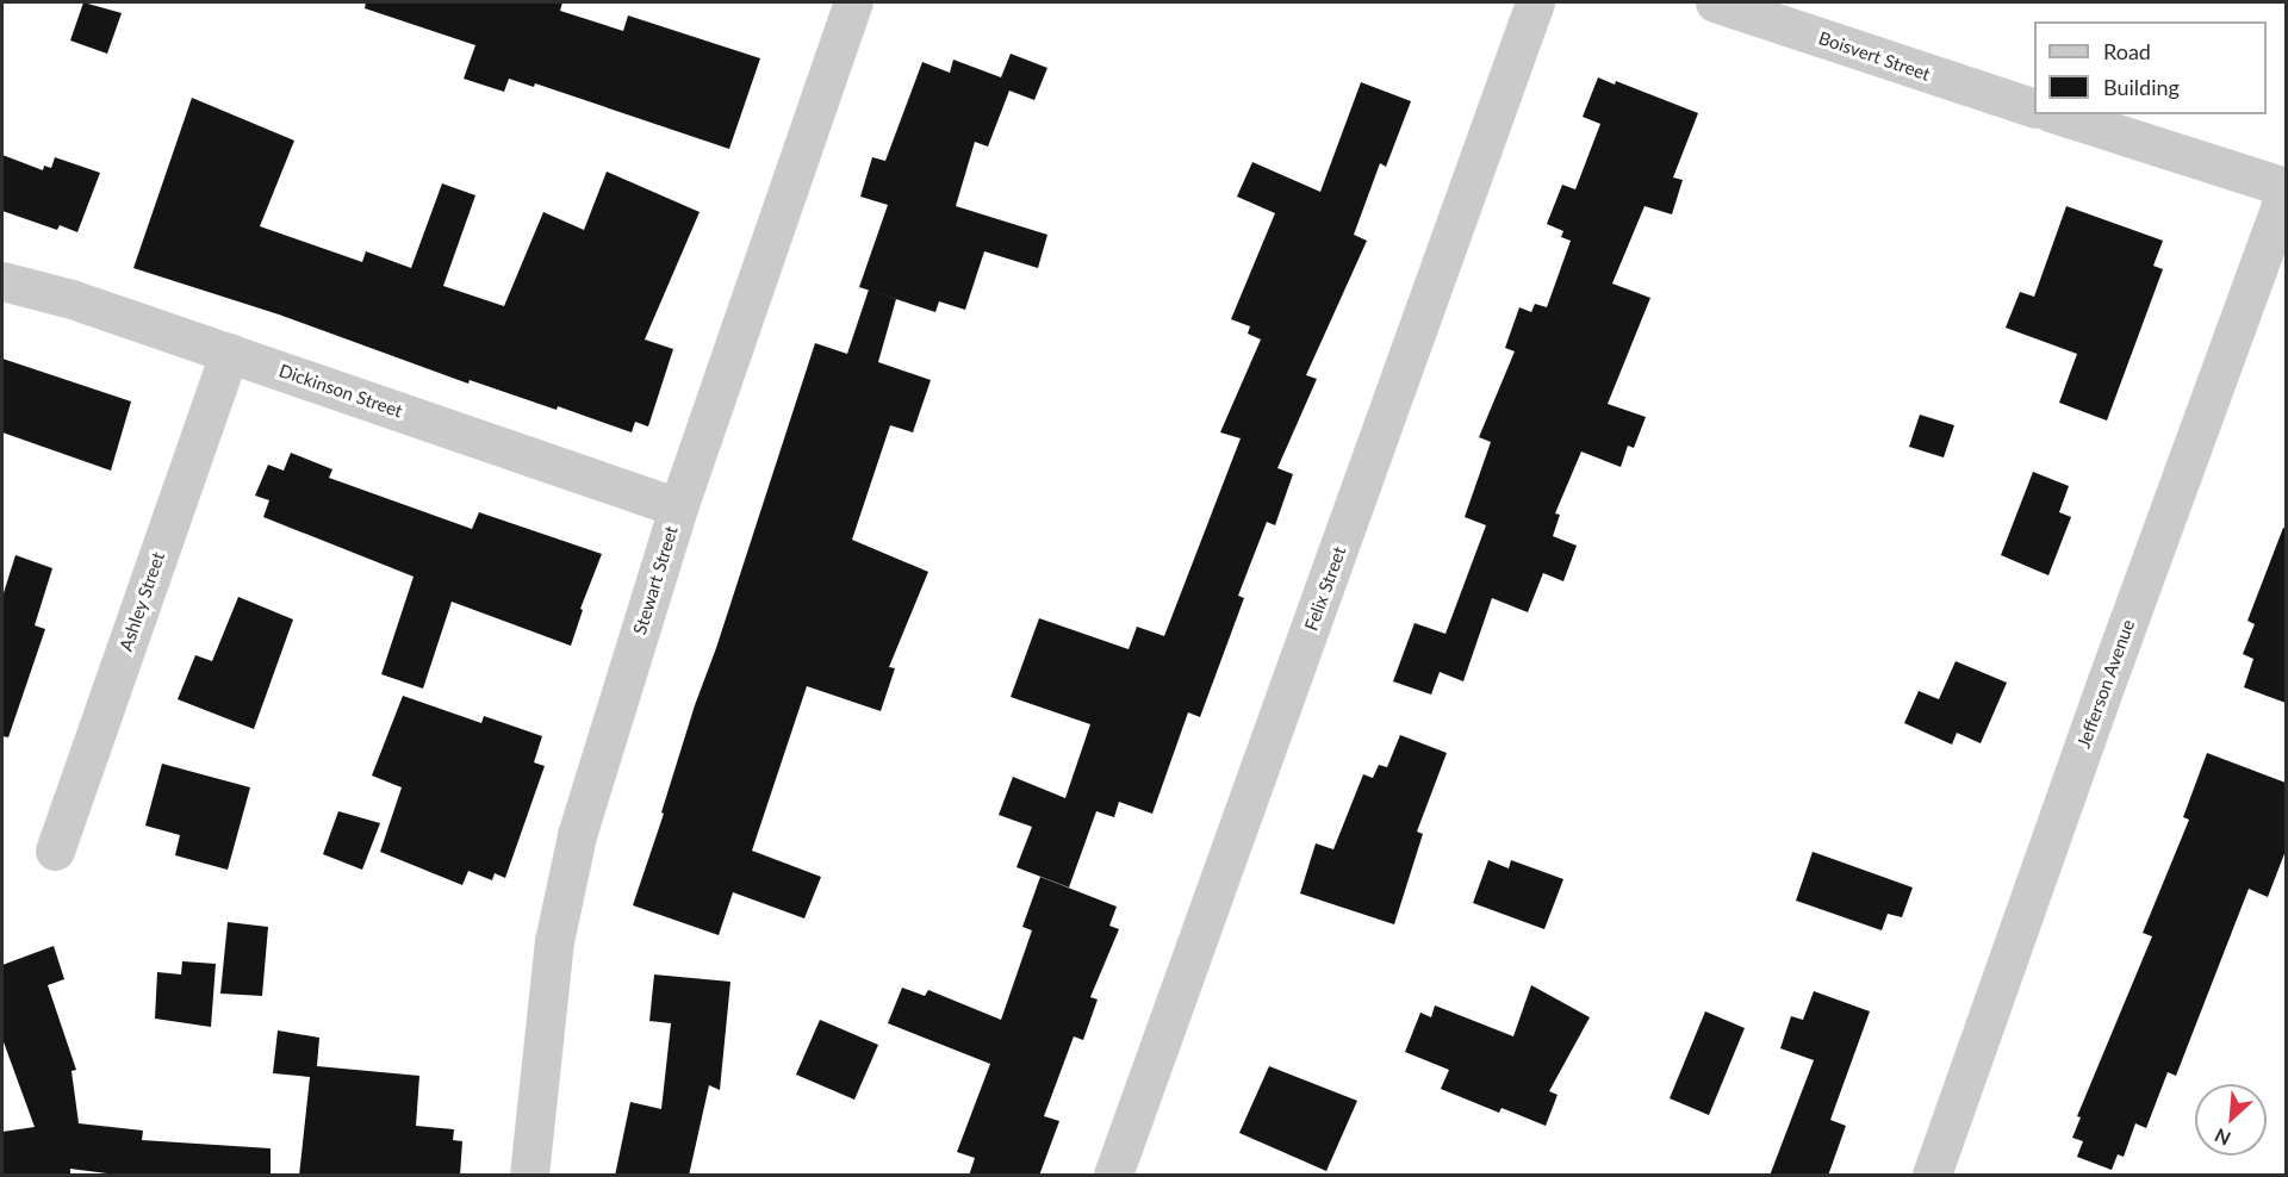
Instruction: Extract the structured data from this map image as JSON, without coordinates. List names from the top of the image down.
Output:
{
  "streets": {
    "street": [
      "Boisvert Street",
      "Dickinson Street",
      "Stewart Street",
      "Felix Street",
      "Ashley Street",
      "Jefferson Avenue"
    ]
  },
  "crossings": [
    ["Dickinson Street", "Stewart Street"],
    ["Dickinson Street", "Ashley Street"]
  ],
  "legend": ["Road", "Building"],
  "north": "bottom left"
}
